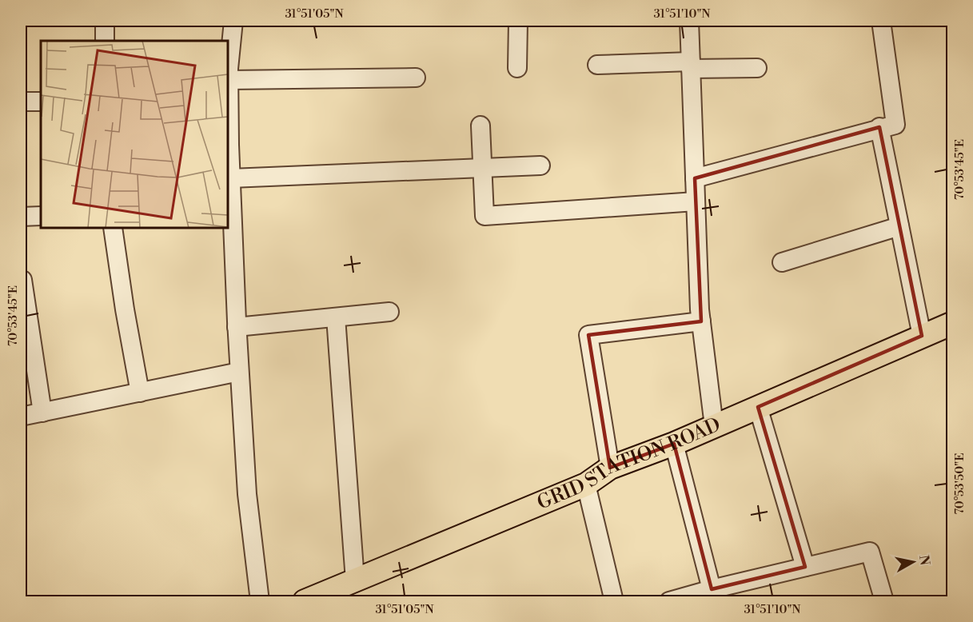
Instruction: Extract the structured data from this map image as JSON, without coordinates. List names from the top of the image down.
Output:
{
  "streets": {
    "main road": ["GRID STATION ROAD"]
  },
  "north": "right",
  "coordinates": [
    "31°51'05\"N",
    "31°51'10\"N",
    "70°53'45\"E",
    "70°53'50\"E"
  ]
}
